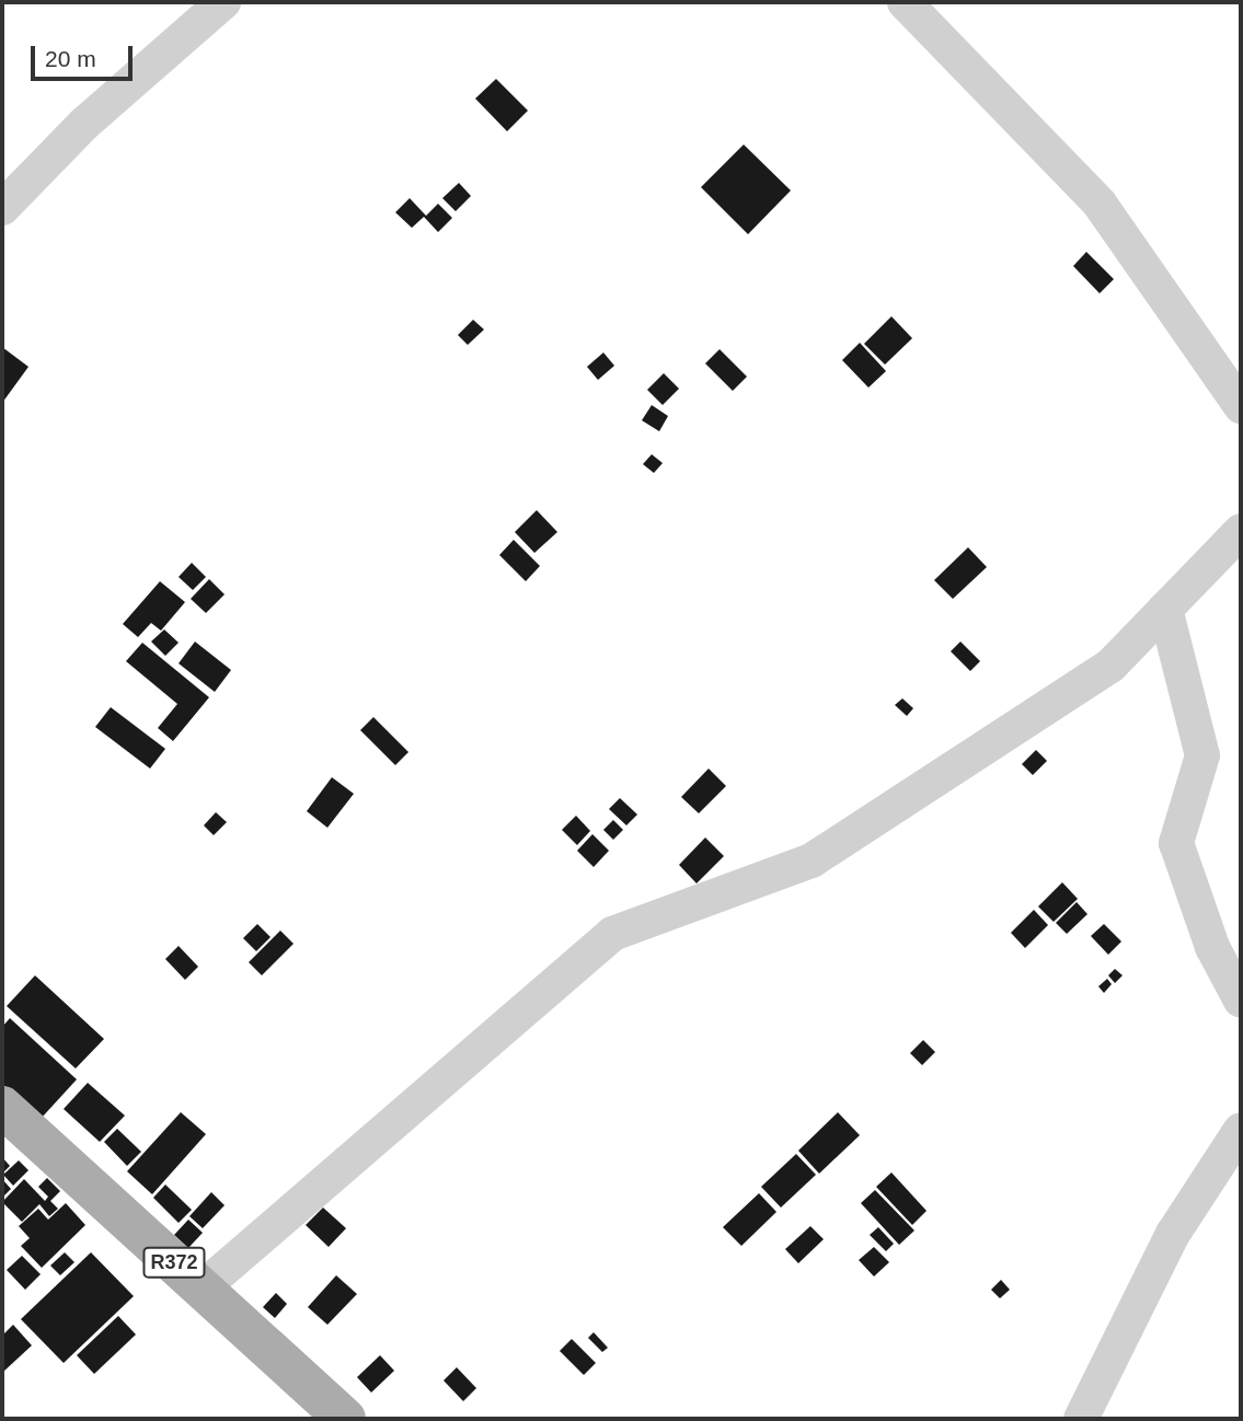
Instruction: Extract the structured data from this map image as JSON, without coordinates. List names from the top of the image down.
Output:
{
  "streets": {
    "main road": ["R372"]
  },
  "scale_bar": "20 m"
}
